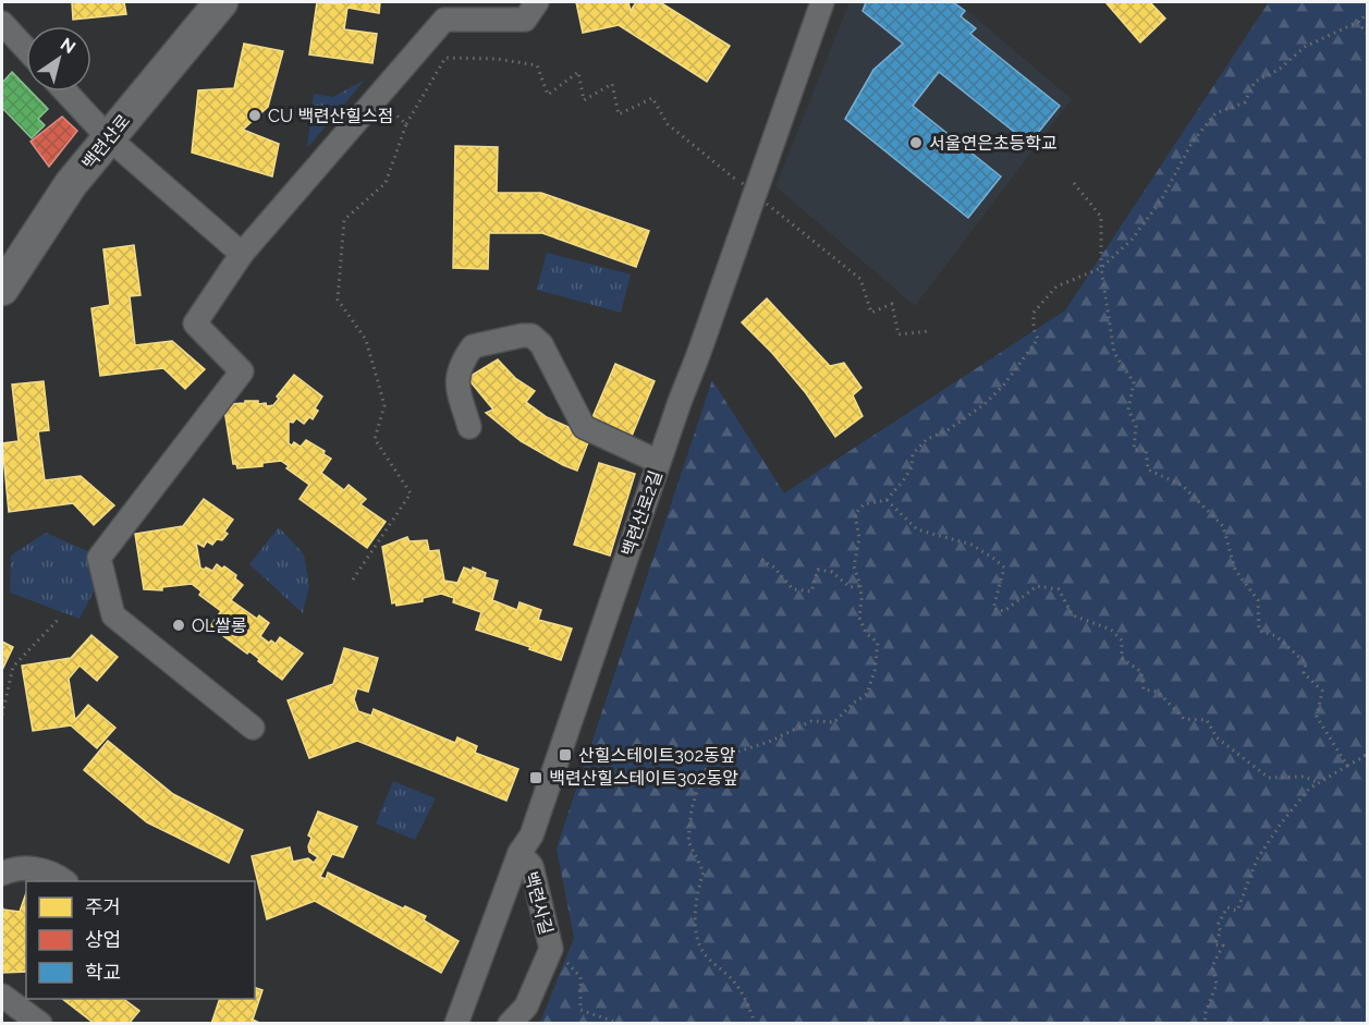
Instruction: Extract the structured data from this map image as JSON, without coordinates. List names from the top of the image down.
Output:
{
  "streets": {
    "main road": ["백련산로"],
    "street": ["백련산로2길", "백련사길"]
  },
  "crossings": [
    ["백련산로2길", "백련사길"]
  ],
  "places": {
    "other": ["CU 백련산힐스점", "서울연은초등학교", "OL쌀롱"],
    "transit": ["산힐스테이트302동앞", "백련산힐스테이트302동앞"]
  },
  "legend": ["주거", "상업", "학교"],
  "north": "top right"
}
